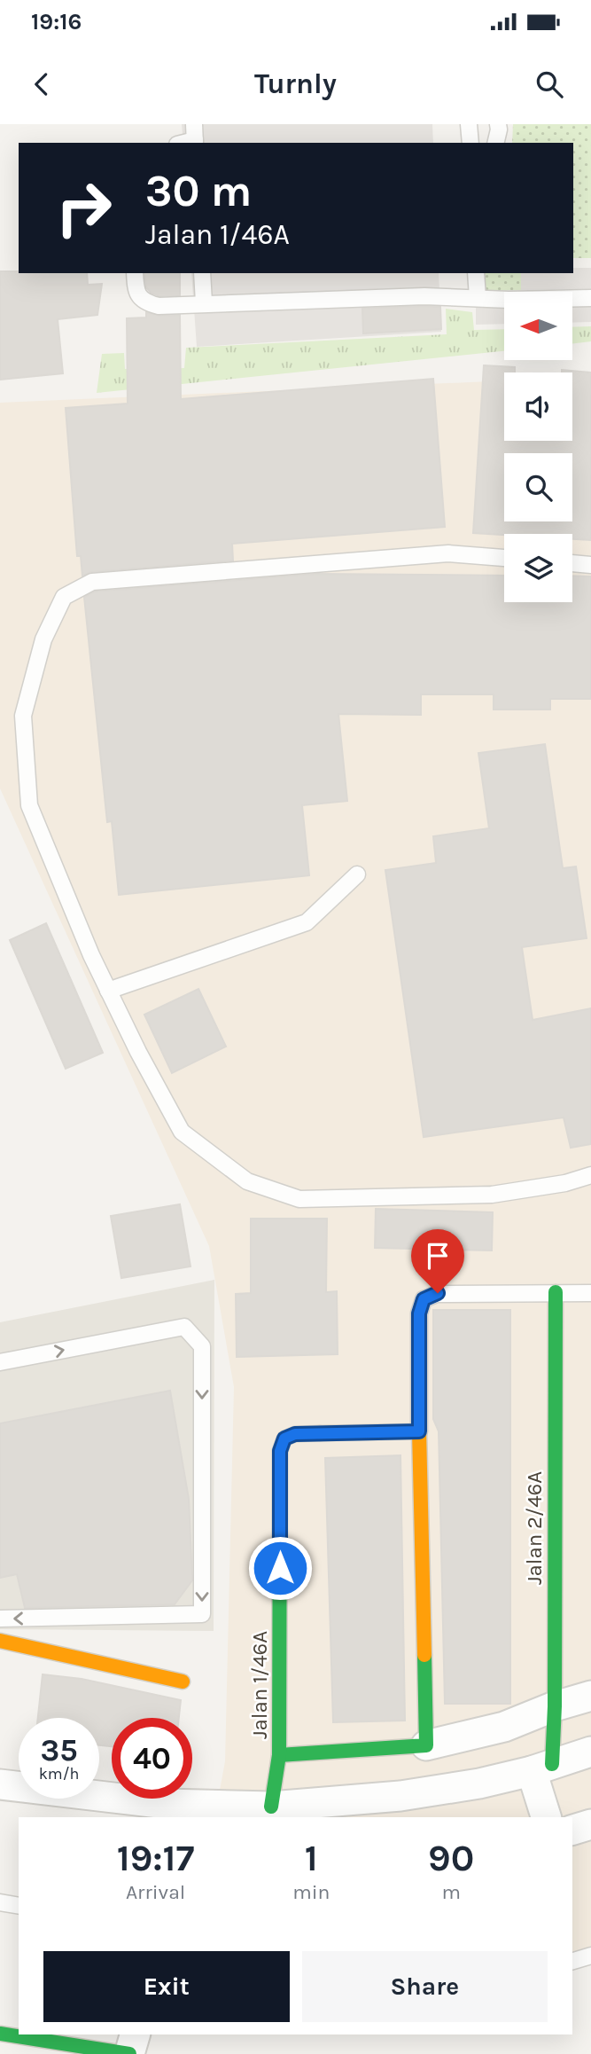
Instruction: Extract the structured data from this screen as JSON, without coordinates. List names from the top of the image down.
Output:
{
  "streets": {
    "street": ["Jalan 2/46A", "Jalan 1/46A"]
  },
  "north": "left",
  "page": {
    "status": "19:16",
    "header": "Turnly",
    "turn": ["30 m", "Jalan 1/46A"],
    "speed": "35 km/h",
    "limit": "40",
    "eta": [
      "19:17",
      "Arrival",
      "1",
      "min",
      "90",
      "m"
    ],
    "buttons": ["Exit", "Share"]
  }
}
